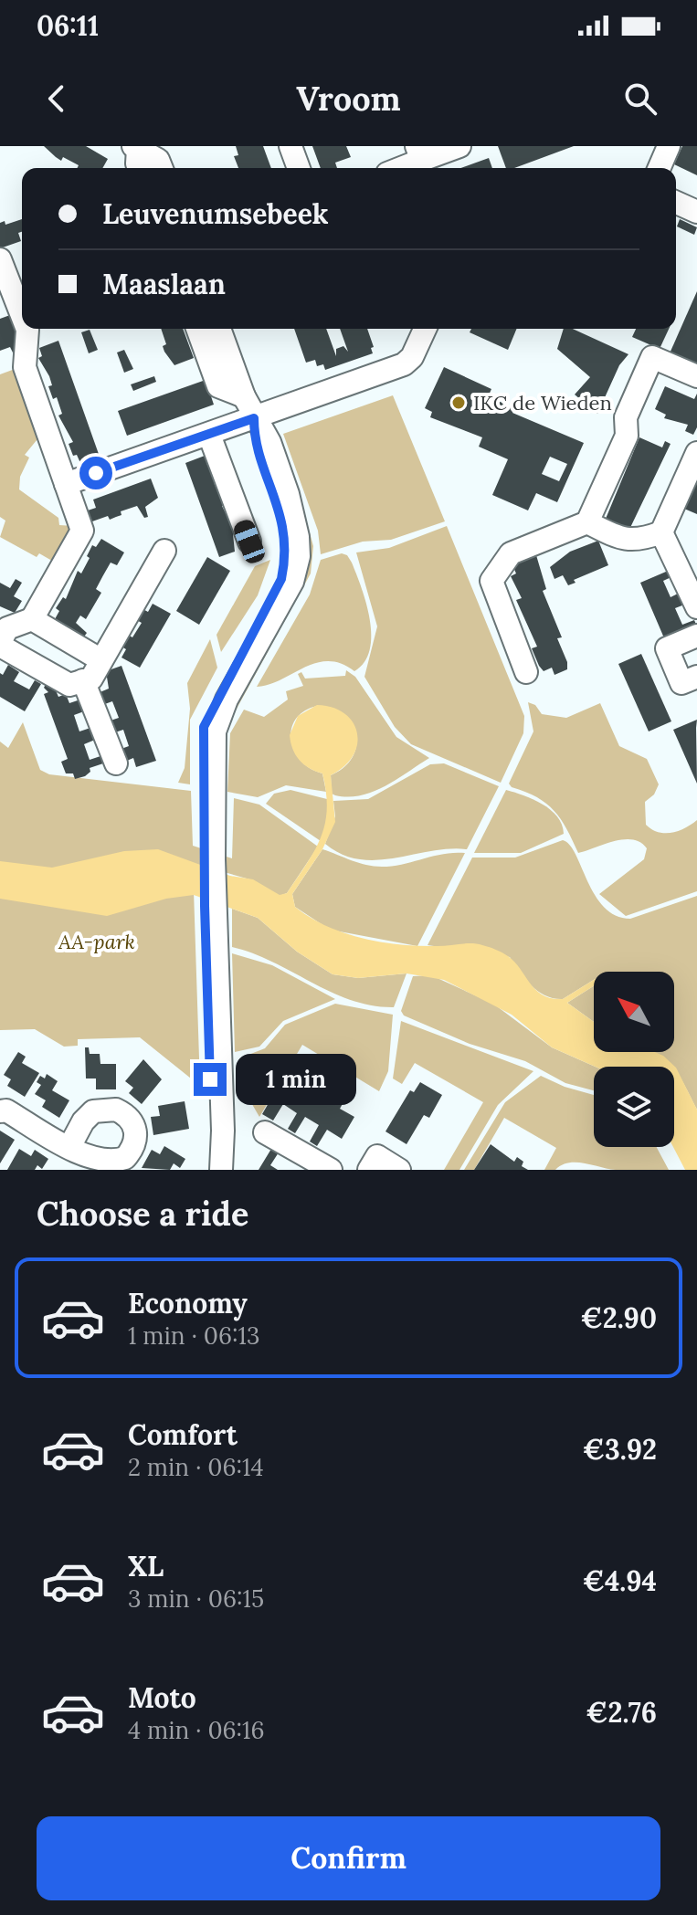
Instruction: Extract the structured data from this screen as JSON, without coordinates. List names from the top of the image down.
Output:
{
  "parks": ["AA-park"],
  "places": ["IKC de Wieden"],
  "north": "top left",
  "page": {
    "status": "06:11",
    "header": "Vroom",
    "banner": ["Leuvenumsebeek", "Maaslaan"],
    "bubble": "1 min",
    "heading": "Choose a ride",
    "list": [
      {
        "name": "Economy",
        "note": "1 min · 06:13",
        "value": "€2.90"
      },
      {
        "name": "Comfort",
        "note": "2 min · 06:14",
        "value": "€3.92"
      },
      {
        "name": "XL",
        "note": "3 min · 06:15",
        "value": "€4.94"
      },
      {
        "name": "Moto",
        "note": "4 min · 06:16",
        "value": "€2.76"
      }
    ],
    "buttons": "Confirm"
  }
}
